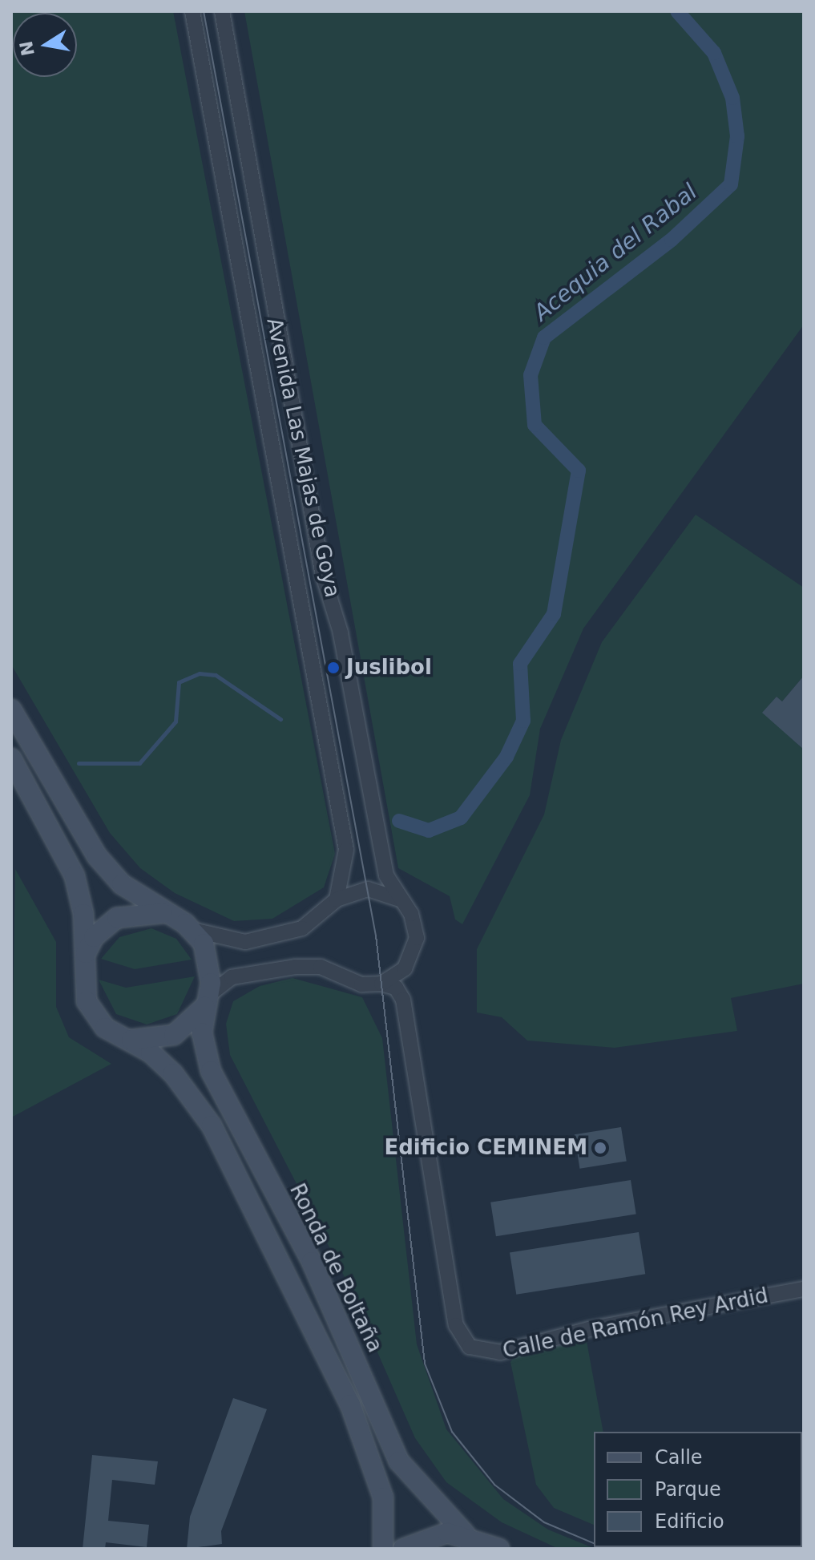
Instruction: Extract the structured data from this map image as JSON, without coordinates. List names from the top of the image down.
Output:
{
  "streets": {
    "main road": ["Ronda de Boltaña"],
    "street": ["Avenida Las Majas de Goya", "Calle de Ramón Rey Ardid"]
  },
  "crossings": [
    ["Avenida Las Majas de Goya", "Ronda de Boltaña"],
    ["Avenida Las Majas de Goya", "Calle de Ramón Rey Ardid"]
  ],
  "water": ["Acequia del Rabal"],
  "places": ["Juslibol", "Edificio CEMINEM"],
  "legend": ["Calle", "Parque", "Edificio"],
  "north": "left"
}
